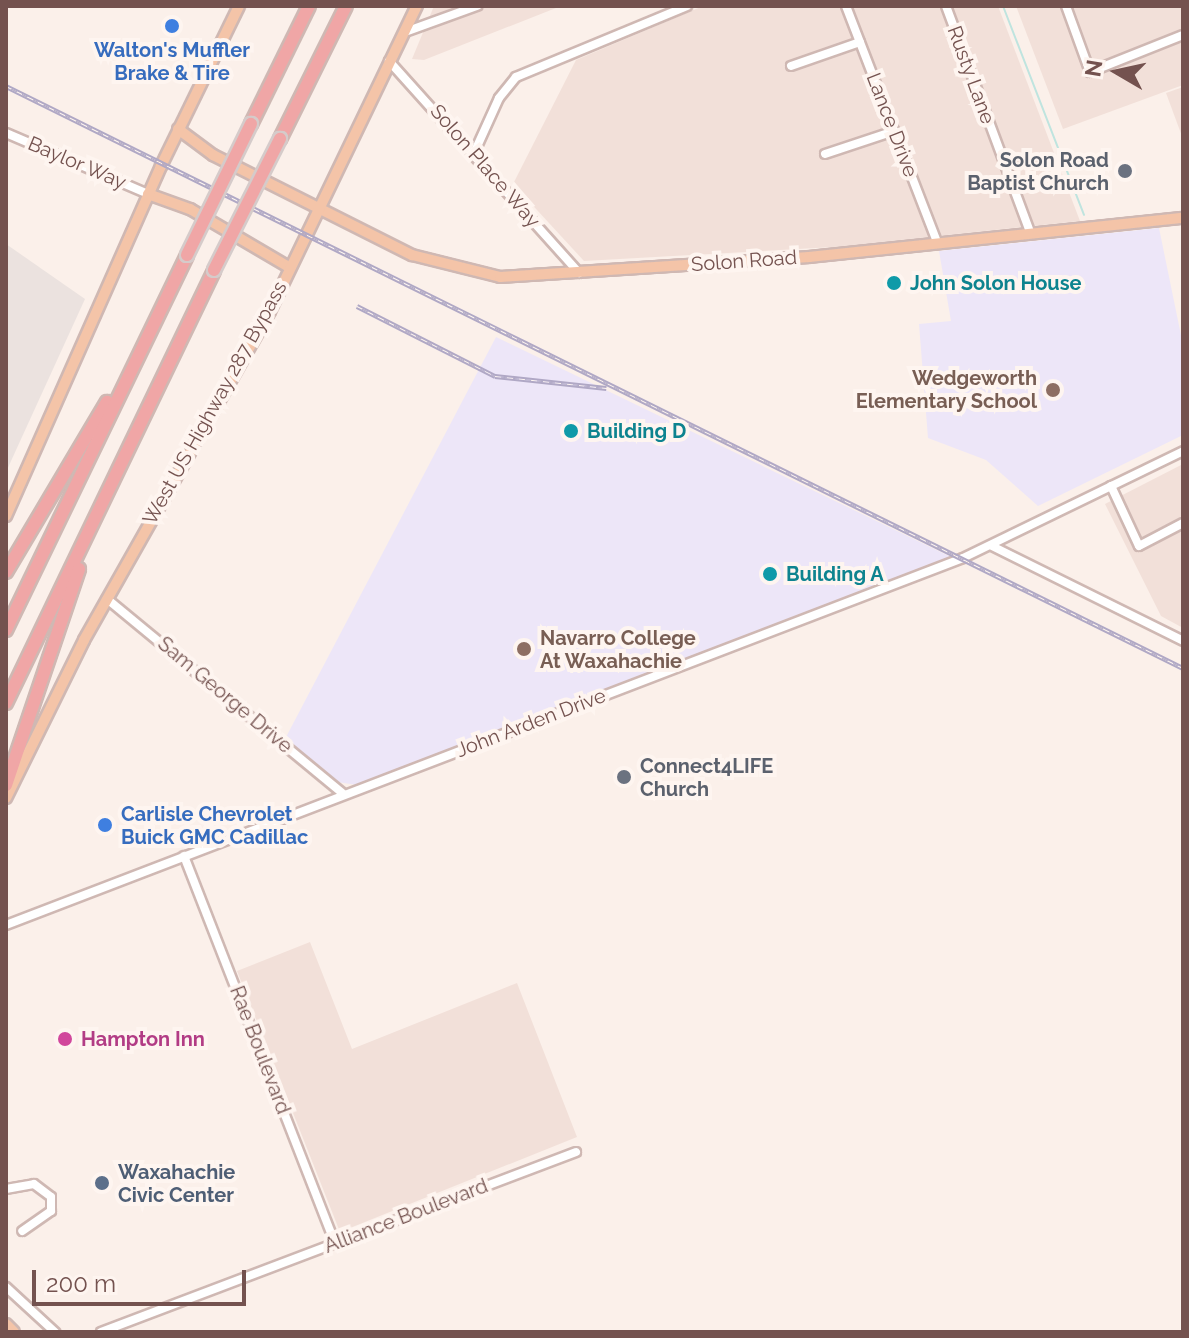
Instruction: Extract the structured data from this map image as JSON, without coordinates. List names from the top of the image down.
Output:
{
  "streets": {
    "main road": ["Solon Road", "West US Highway 287 Bypass"],
    "street": [
      "Rusty Lane",
      "Lance Drive",
      "Baylor Way",
      "Solon Place Way",
      "Sam George Drive",
      "John Arden Drive",
      "Rae Boulevard",
      "Alliance Boulevard"
    ]
  },
  "crossings": [
    ["Rusty Lane", "Solon Road"],
    ["Lance Drive", "Solon Road"],
    ["Solon Place Way", "Solon Road"],
    ["Solon Place Way", "West US Highway 287 Bypass"],
    ["Solon Road", "West US Highway 287 Bypass"],
    ["West US Highway 287 Bypass", "Sam George Drive"],
    ["Sam George Drive", "John Arden Drive"],
    ["John Arden Drive", "Rae Boulevard"],
    ["Rae Boulevard", "Alliance Boulevard"]
  ],
  "places": [
    "Walton's Muffler Brake & Tire",
    "Solon Road Baptist Church",
    "John Solon House",
    "Wedgeworth Elementary School",
    "Building D",
    "Building A",
    "Navarro College At Waxahachie",
    "Connect4LIFE Church",
    "Carlisle Chevrolet Buick GMC Cadillac",
    "Hampton Inn",
    "Waxahachie Civic Center"
  ],
  "scale_bar": "200 m",
  "north": "left"
}
